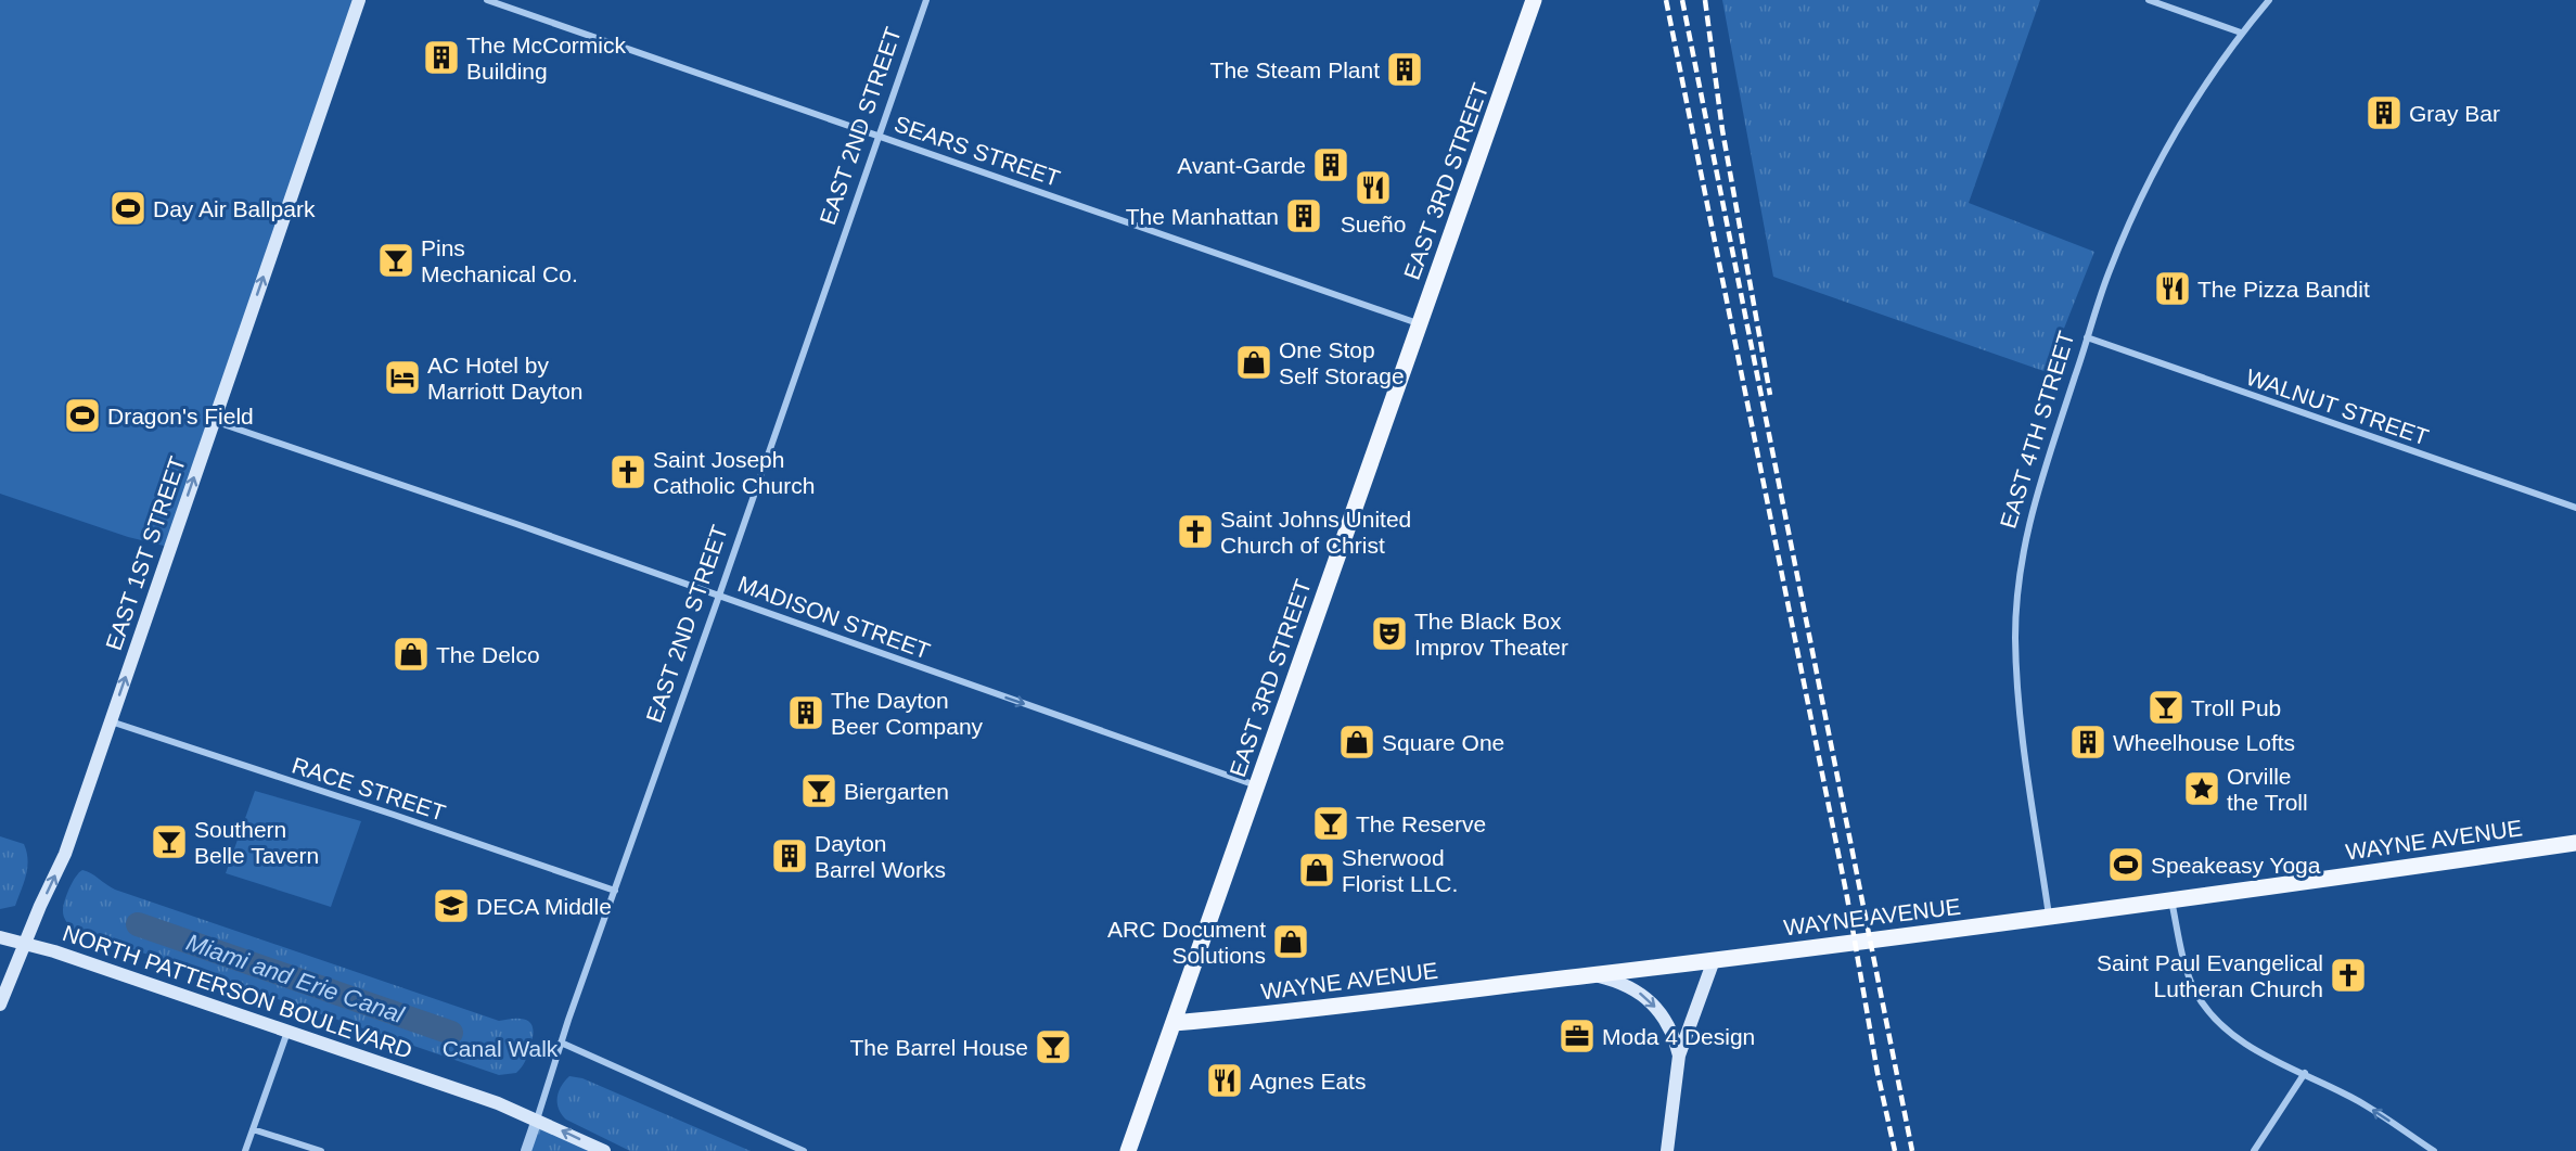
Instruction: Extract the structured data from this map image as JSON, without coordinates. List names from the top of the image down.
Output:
{
  "streets": {
    "main road": [
      "EAST 3RD STREET",
      "EAST 1ST STREET",
      "WAYNE AVENUE",
      "NORTH PATTERSON BOULEVARD"
    ],
    "street": [
      "EAST 2ND STREET",
      "SEARS STREET",
      "WALNUT STREET",
      "EAST 4TH STREET",
      "MADISON STREET",
      "RACE STREET"
    ]
  },
  "crossings": [
    ["EAST 2ND STREET", "SEARS STREET"],
    ["EAST 2ND STREET", "MADISON STREET"],
    ["EAST 2ND STREET", "RACE STREET"],
    ["EAST 2ND STREET", "NORTH PATTERSON BOULEVARD"],
    ["SEARS STREET", "EAST 3RD STREET"],
    ["EAST 3RD STREET", "MADISON STREET"],
    ["EAST 3RD STREET", "WAYNE AVENUE"],
    ["WALNUT STREET", "EAST 4TH STREET"],
    ["EAST 4TH STREET", "WAYNE AVENUE"],
    ["EAST 1ST STREET", "MADISON STREET"],
    ["EAST 1ST STREET", "RACE STREET"],
    ["EAST 1ST STREET", "NORTH PATTERSON BOULEVARD"]
  ],
  "one_way": ["EAST 1ST STREET", "MADISON STREET"],
  "water": ["Miami and Erie Canal"],
  "parks": ["Canal Walk"],
  "places": {
    "building": [
      "The McCormick Building",
      "The Steam Plant",
      "Gray Bar",
      "Avant-Garde",
      "The Manhattan",
      "The Dayton Beer Company",
      "Wheelhouse Lofts",
      "Dayton Barrel Works"
    ],
    "restaurant": ["Sueño", "The Pizza Bandit", "Agnes Eats"],
    "sports": ["Day Air Ballpark", "Dragon's Field", "Speakeasy Yoga"],
    "bar": [
      "Pins Mechanical Co.",
      "Troll Pub",
      "Biergarten",
      "The Reserve",
      "Southern Belle Tavern",
      "The Barrel House"
    ],
    "shop": [
      "One Stop Self Storage",
      "The Delco",
      "Square One",
      "Sherwood Florist LLC.",
      "ARC Document Solutions"
    ],
    "hotel": ["AC Hotel by Marriott Dayton"],
    "church": ["Saint Joseph Catholic Church", "Saint Johns United Church of Christ", "Saint Paul Evangelical Lutheran Church"],
    "theatre": ["The Black Box Improv Theater"],
    "place": ["Orville the Troll"],
    "school or university": ["DECA Middle"],
    "office": ["Moda 4 Design"]
  }
}
